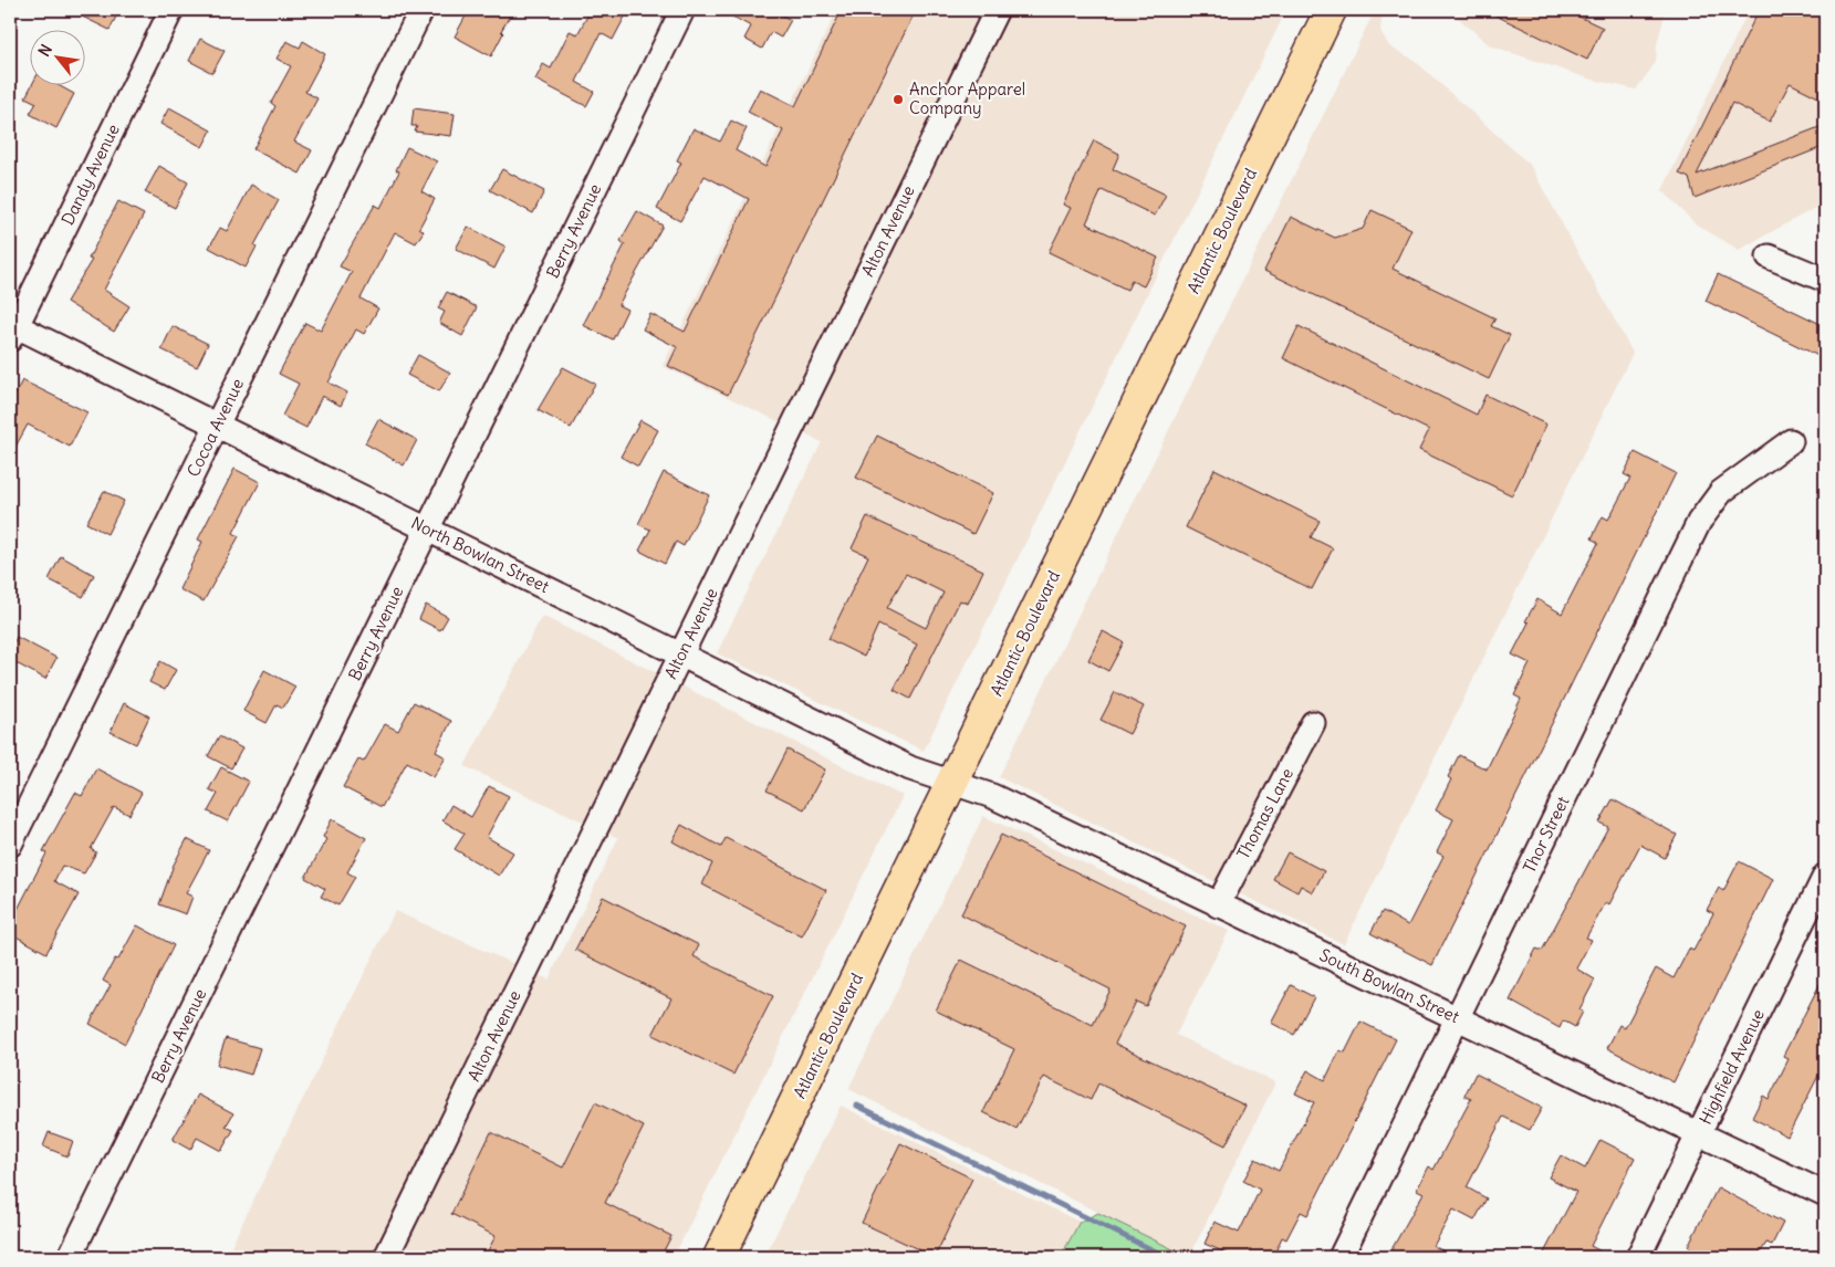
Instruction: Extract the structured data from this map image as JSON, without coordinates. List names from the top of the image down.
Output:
{
  "streets": {
    "main road": ["Atlantic Boulevard"],
    "street": [
      "Dandy Avenue",
      "Berry Avenue",
      "Alton Avenue",
      "Cocoa Avenue",
      "North Bowlan Street",
      "Thomas Lane",
      "Thor Street",
      "South Bowlan Street",
      "Highfield Avenue"
    ]
  },
  "crossings": [
    ["Dandy Avenue", "North Bowlan Street"],
    ["Berry Avenue", "North Bowlan Street"],
    ["Alton Avenue", "North Bowlan Street"],
    ["Atlantic Boulevard", "North Bowlan Street"],
    ["Atlantic Boulevard", "South Bowlan Street"],
    ["Cocoa Avenue", "North Bowlan Street"],
    ["North Bowlan Street", "South Bowlan Street"],
    ["Thomas Lane", "South Bowlan Street"],
    ["Thor Street", "South Bowlan Street"],
    ["South Bowlan Street", "Highfield Avenue"]
  ],
  "places": ["Anchor Apparel Company"],
  "north": "top left"
}
